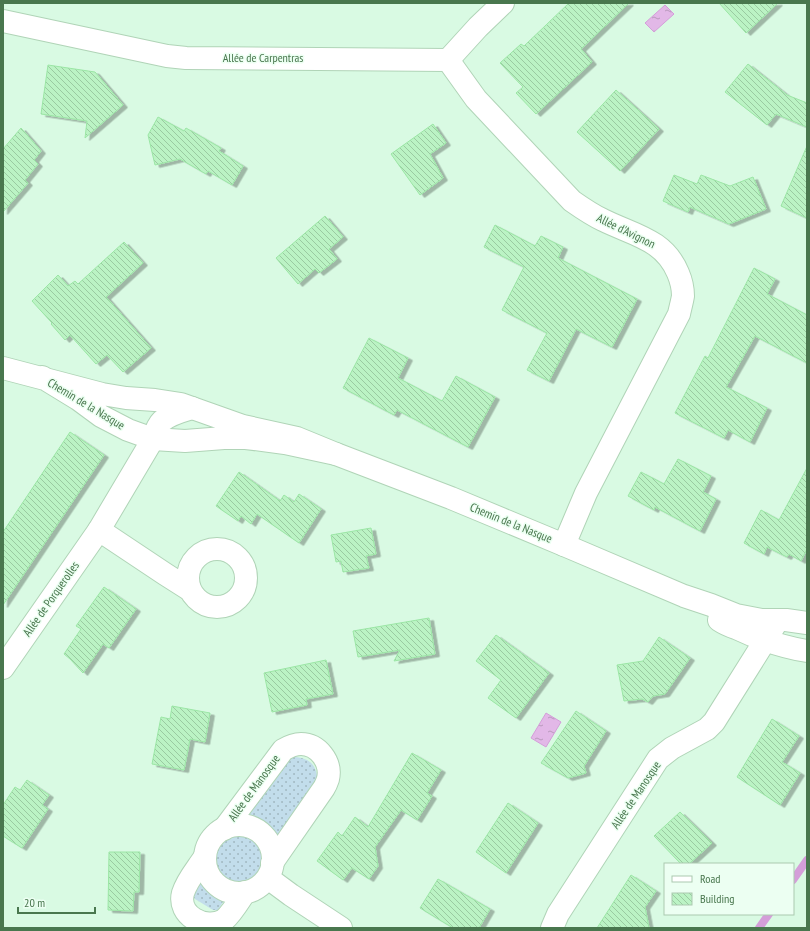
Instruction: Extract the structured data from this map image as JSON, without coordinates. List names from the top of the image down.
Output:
{
  "streets": {
    "street": [
      "Allée de Carpentras",
      "Allée d'Avignon",
      "Chemin de la Nasque",
      "Allée de Porquerolles",
      "Allée de Manosque"
    ]
  },
  "crossings": [
    ["Allée de Carpentras", "Allée d'Avignon"],
    ["Allée d'Avignon", "Chemin de la Nasque"],
    ["Chemin de la Nasque", "Allée de Porquerolles"],
    ["Chemin de la Nasque", "Allée de Manosque"]
  ],
  "legend": ["Road", "Building"],
  "scale_bar": "20 m"
}
